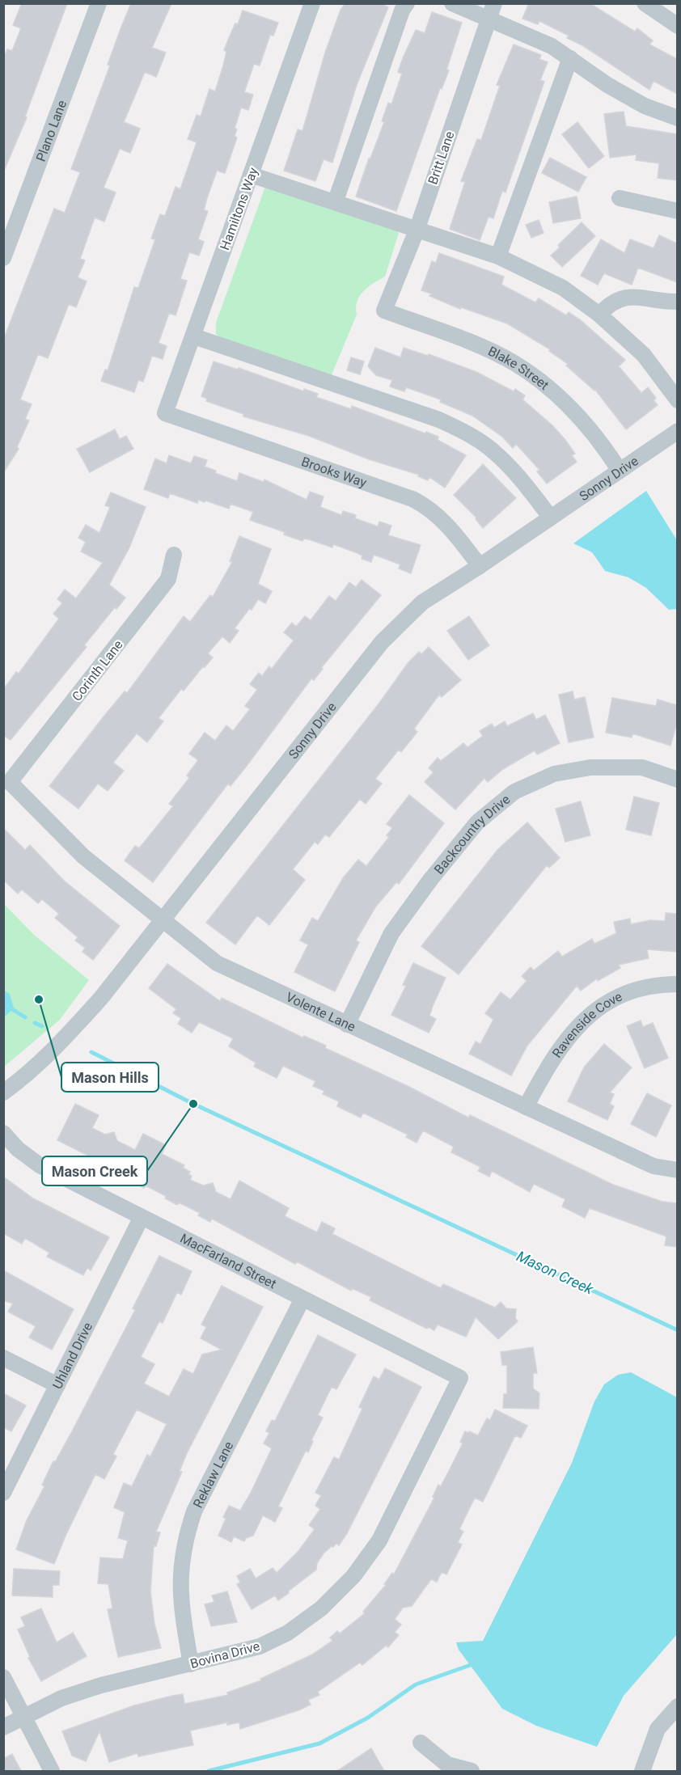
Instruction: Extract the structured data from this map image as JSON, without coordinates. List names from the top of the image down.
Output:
{
  "streets": {
    "street": [
      "Plano Lane",
      "Britt Lane",
      "Hamiltons Way",
      "Blake Street",
      "Brooks Way",
      "Sonny Drive",
      "Corinth Lane",
      "Backcountry Drive",
      "Volente Lane",
      "Ravenside Cove",
      "MacFarland Street",
      "Uhland Drive",
      "Reklaw Lane",
      "Bovina Drive"
    ]
  },
  "crossings": [
    ["Britt Lane", "Blake Street"],
    ["Hamiltons Way", "Brooks Way"],
    ["Blake Street", "Sonny Drive"],
    ["Brooks Way", "Sonny Drive"],
    ["Sonny Drive", "Volente Lane"],
    ["Corinth Lane", "Volente Lane"],
    ["Backcountry Drive", "Volente Lane"],
    ["Volente Lane", "Ravenside Cove"],
    ["MacFarland Street", "Uhland Drive"],
    ["MacFarland Street", "Reklaw Lane"],
    ["MacFarland Street", "Bovina Drive"],
    ["Reklaw Lane", "Bovina Drive"]
  ],
  "water": ["Mason Creek"],
  "places": ["Mason Hills", "Mason Creek"]
}
